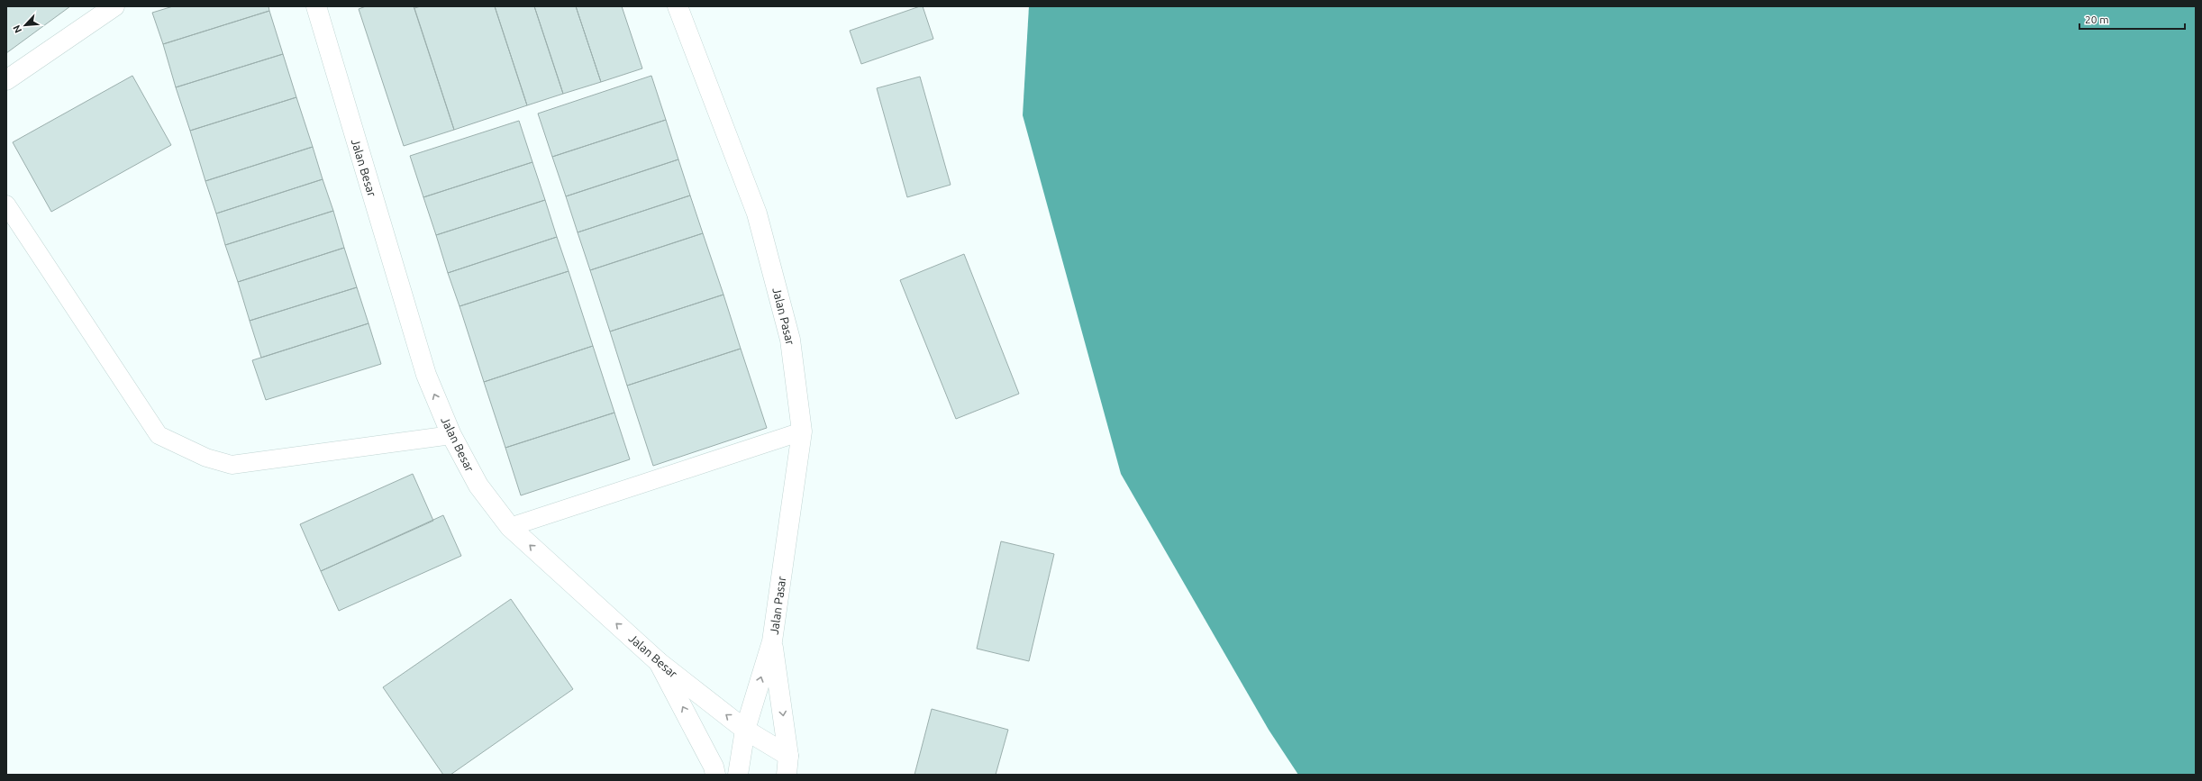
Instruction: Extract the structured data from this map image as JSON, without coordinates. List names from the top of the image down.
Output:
{
  "streets": {
    "street": ["Jalan Besar", "Jalan Pasar"]
  },
  "one_way": ["Jalan Besar"],
  "scale_bar": "20 m",
  "north": "bottom left"
}
